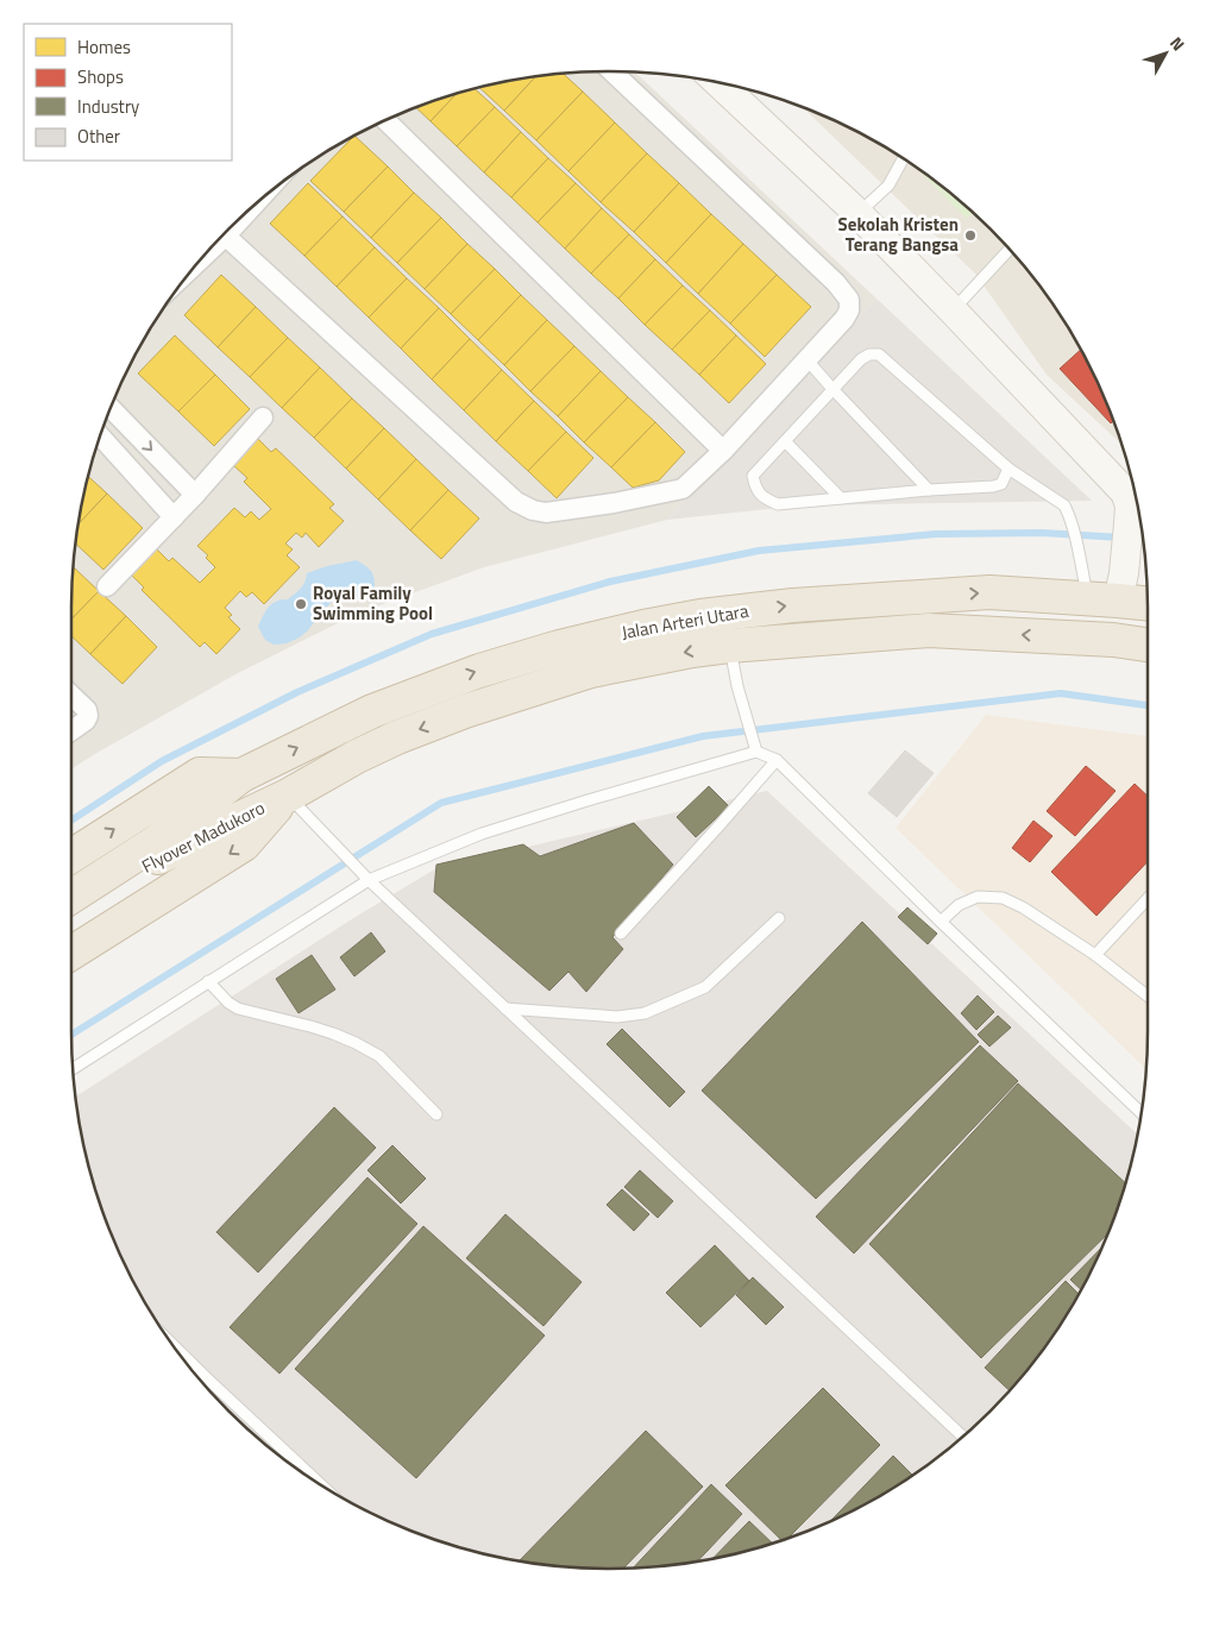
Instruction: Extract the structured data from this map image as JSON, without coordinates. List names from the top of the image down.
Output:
{
  "streets": {
    "highway": ["Jalan Arteri Utara", "Flyover Madukoro"]
  },
  "crossings": [
    ["Jalan Arteri Utara", "Flyover Madukoro"]
  ],
  "places": ["Sekolah Kristen Terang Bangsa", "Royal Family Swimming Pool"],
  "legend": [
    "Homes",
    "Shops",
    "Industry",
    "Other"
  ],
  "north": "top right"
}
